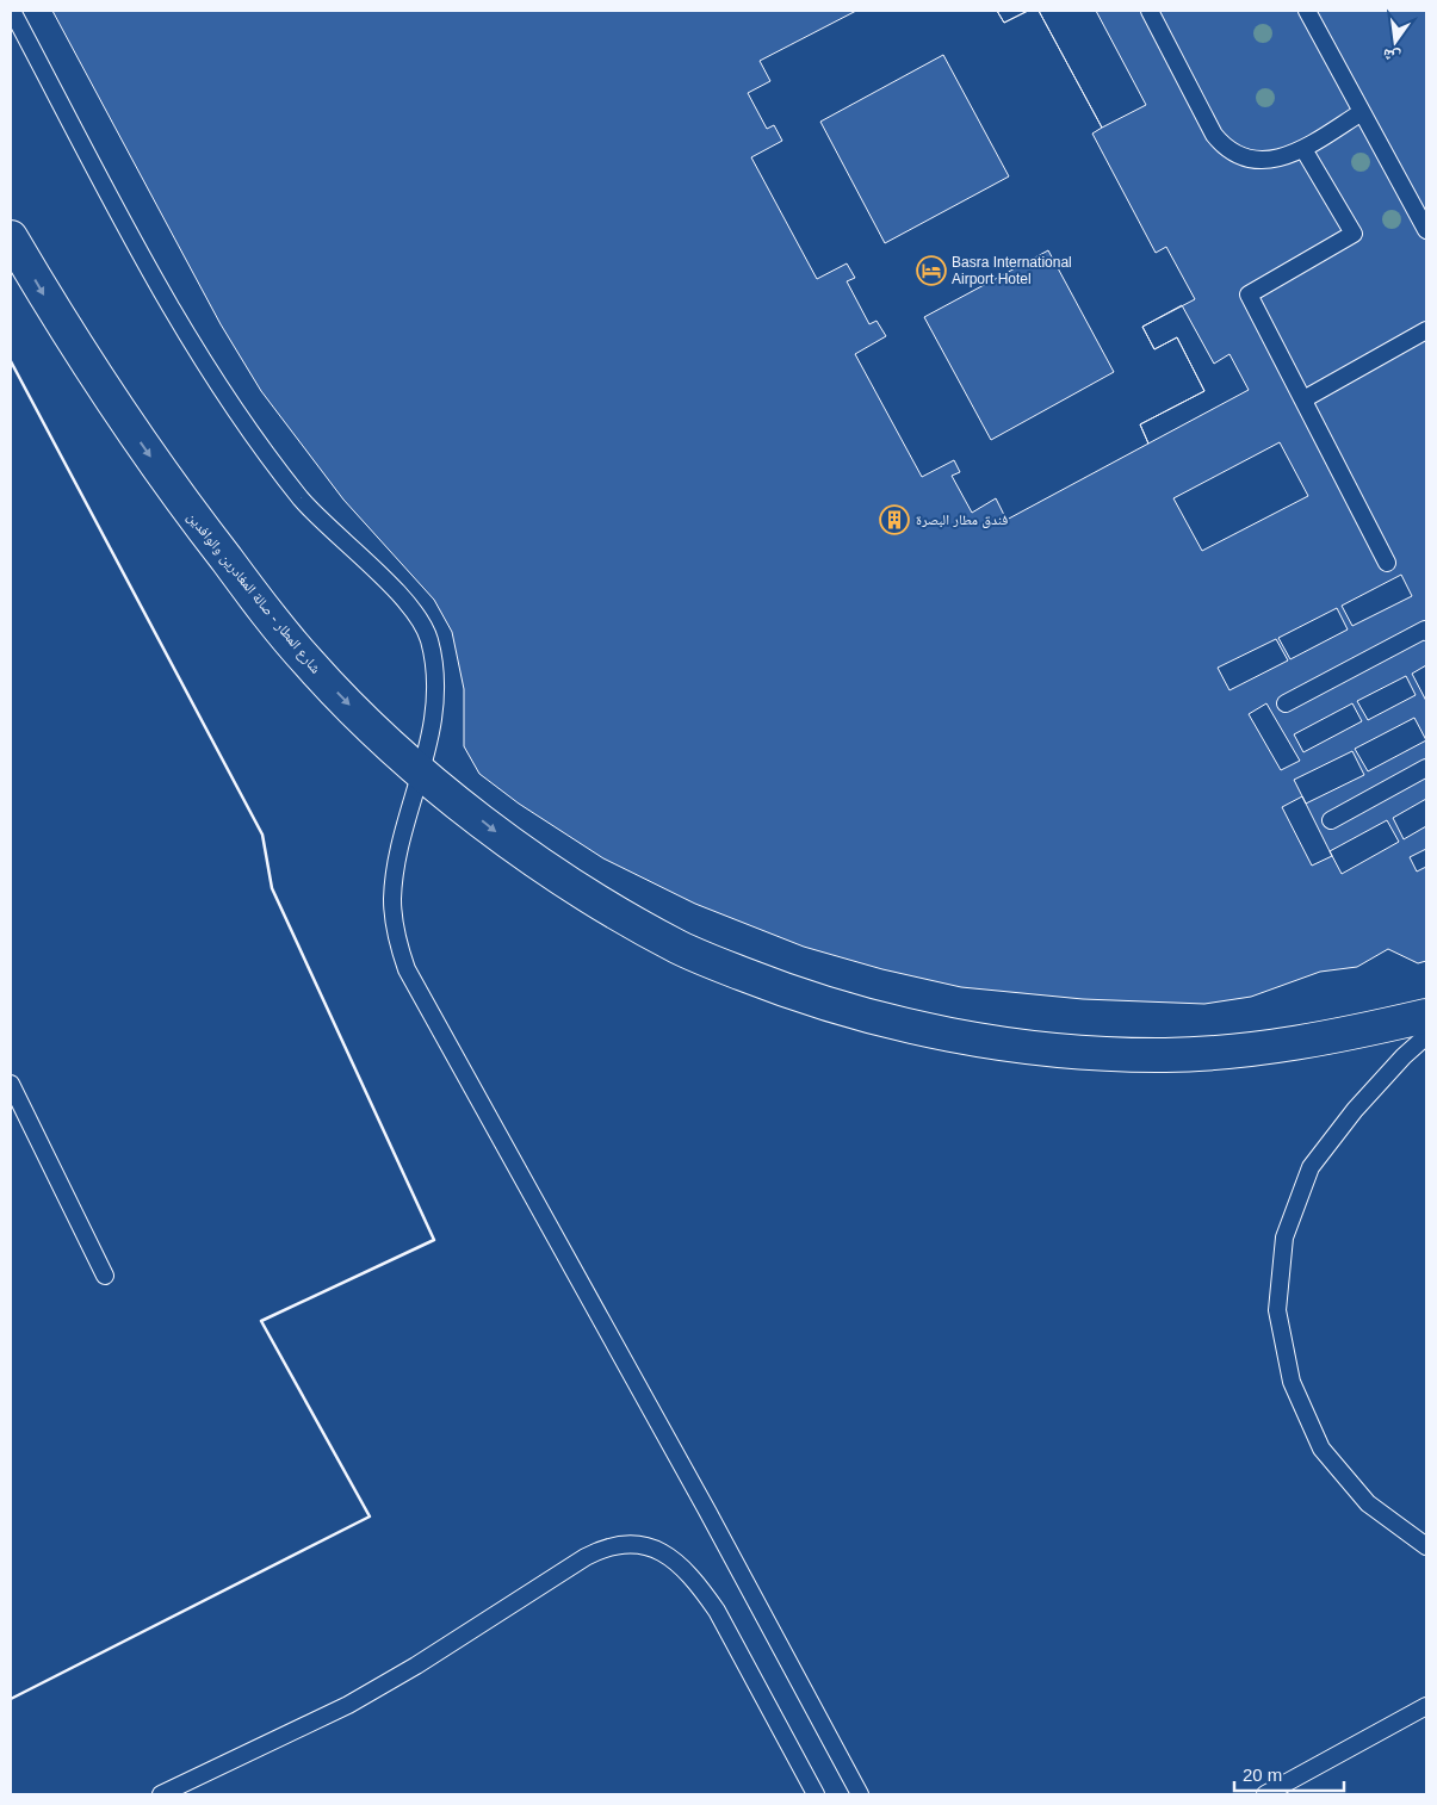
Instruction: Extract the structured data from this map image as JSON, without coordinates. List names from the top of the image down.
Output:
{
  "streets": {
    "highway": ["شارع المطار - صالة المغادرين والوافدين"]
  },
  "one_way": ["شارع المطار - صالة المغادرين والوافدين"],
  "places": {
    "hotel": ["Basra International Airport Hotel"],
    "building": ["فندق مطار البصرة"]
  },
  "scale_bar": "20 m",
  "north": "bottom"
}
